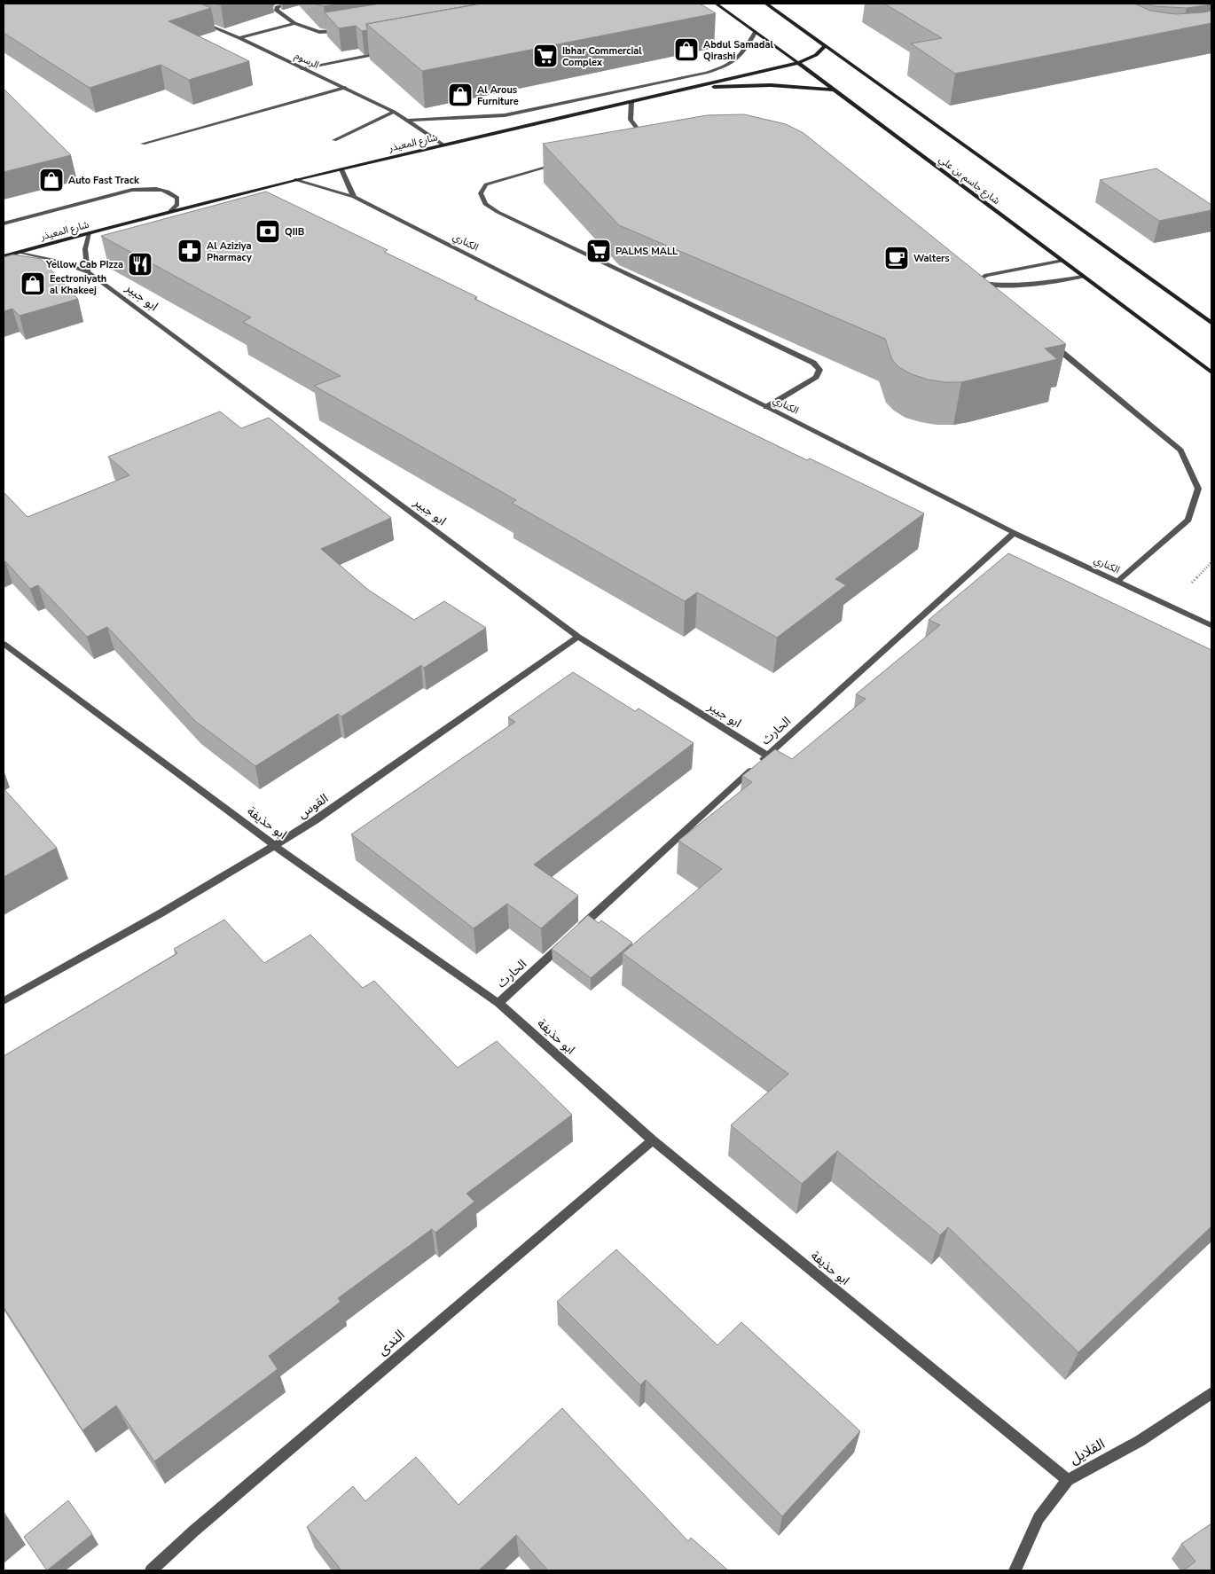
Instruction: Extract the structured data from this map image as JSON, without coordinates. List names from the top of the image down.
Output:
{
  "streets": {
    "street": [
      "الرسوم",
      "شارع المعيذر",
      "شارع جاسم بن علي",
      "الكناري",
      "ابو جبير",
      "الحارث",
      "القوس",
      "ابو حذيفة",
      "الندى",
      "القلايل"
    ]
  },
  "crossings": [
    ["الرسوم", "شارع المعيذر"],
    ["شارع المعيذر", "شارع جاسم بن علي"],
    ["شارع المعيذر", "الكناري"],
    ["شارع المعيذر", "ابو جبير"],
    ["الكناري", "الحارث"],
    ["ابو جبير", "الحارث"],
    ["ابو جبير", "القوس"],
    ["الحارث", "ابو حذيفة"],
    ["القوس", "ابو حذيفة"],
    ["ابو حذيفة", "الندى"],
    ["ابو حذيفة", "القلايل"]
  ],
  "places": {
    "shop": [
      "Abdul Samadal Qirashi",
      "Al Arous Furniture",
      "Auto Fast Track",
      "Eectroniyath al Khakeej"
    ],
    "supermarket": ["Ibhar Commercial Complex", "PALMS MALL"],
    "bank": ["QIIB"],
    "pharmacy": ["Al Aziziya Pharmacy"],
    "cafe": ["Walters"],
    "restaurant": ["Yellow Cab PIzza"]
  }
}
